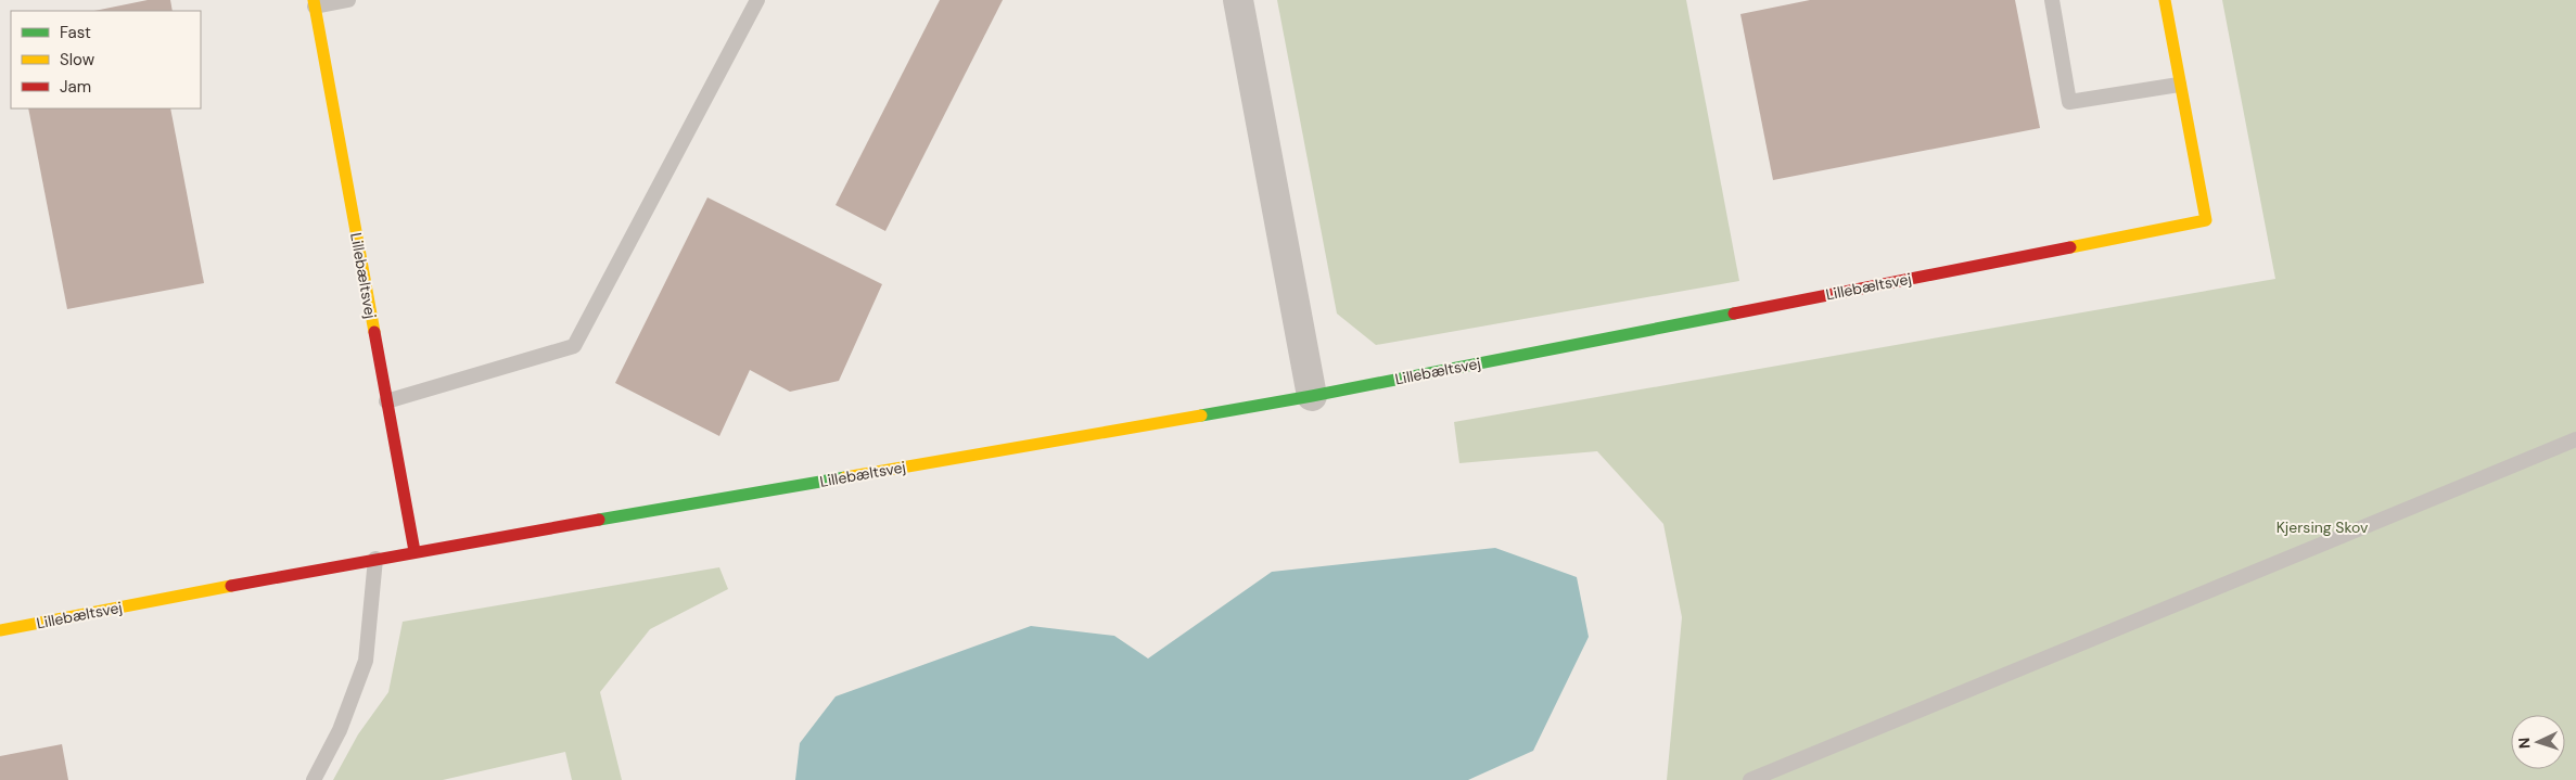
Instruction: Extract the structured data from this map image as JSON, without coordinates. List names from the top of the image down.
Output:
{
  "streets": {
    "street": ["Lillebæltsvej"]
  },
  "parks": ["Kjersing Skov"],
  "legend": ["Fast", "Slow", "Jam"],
  "north": "left"
}
